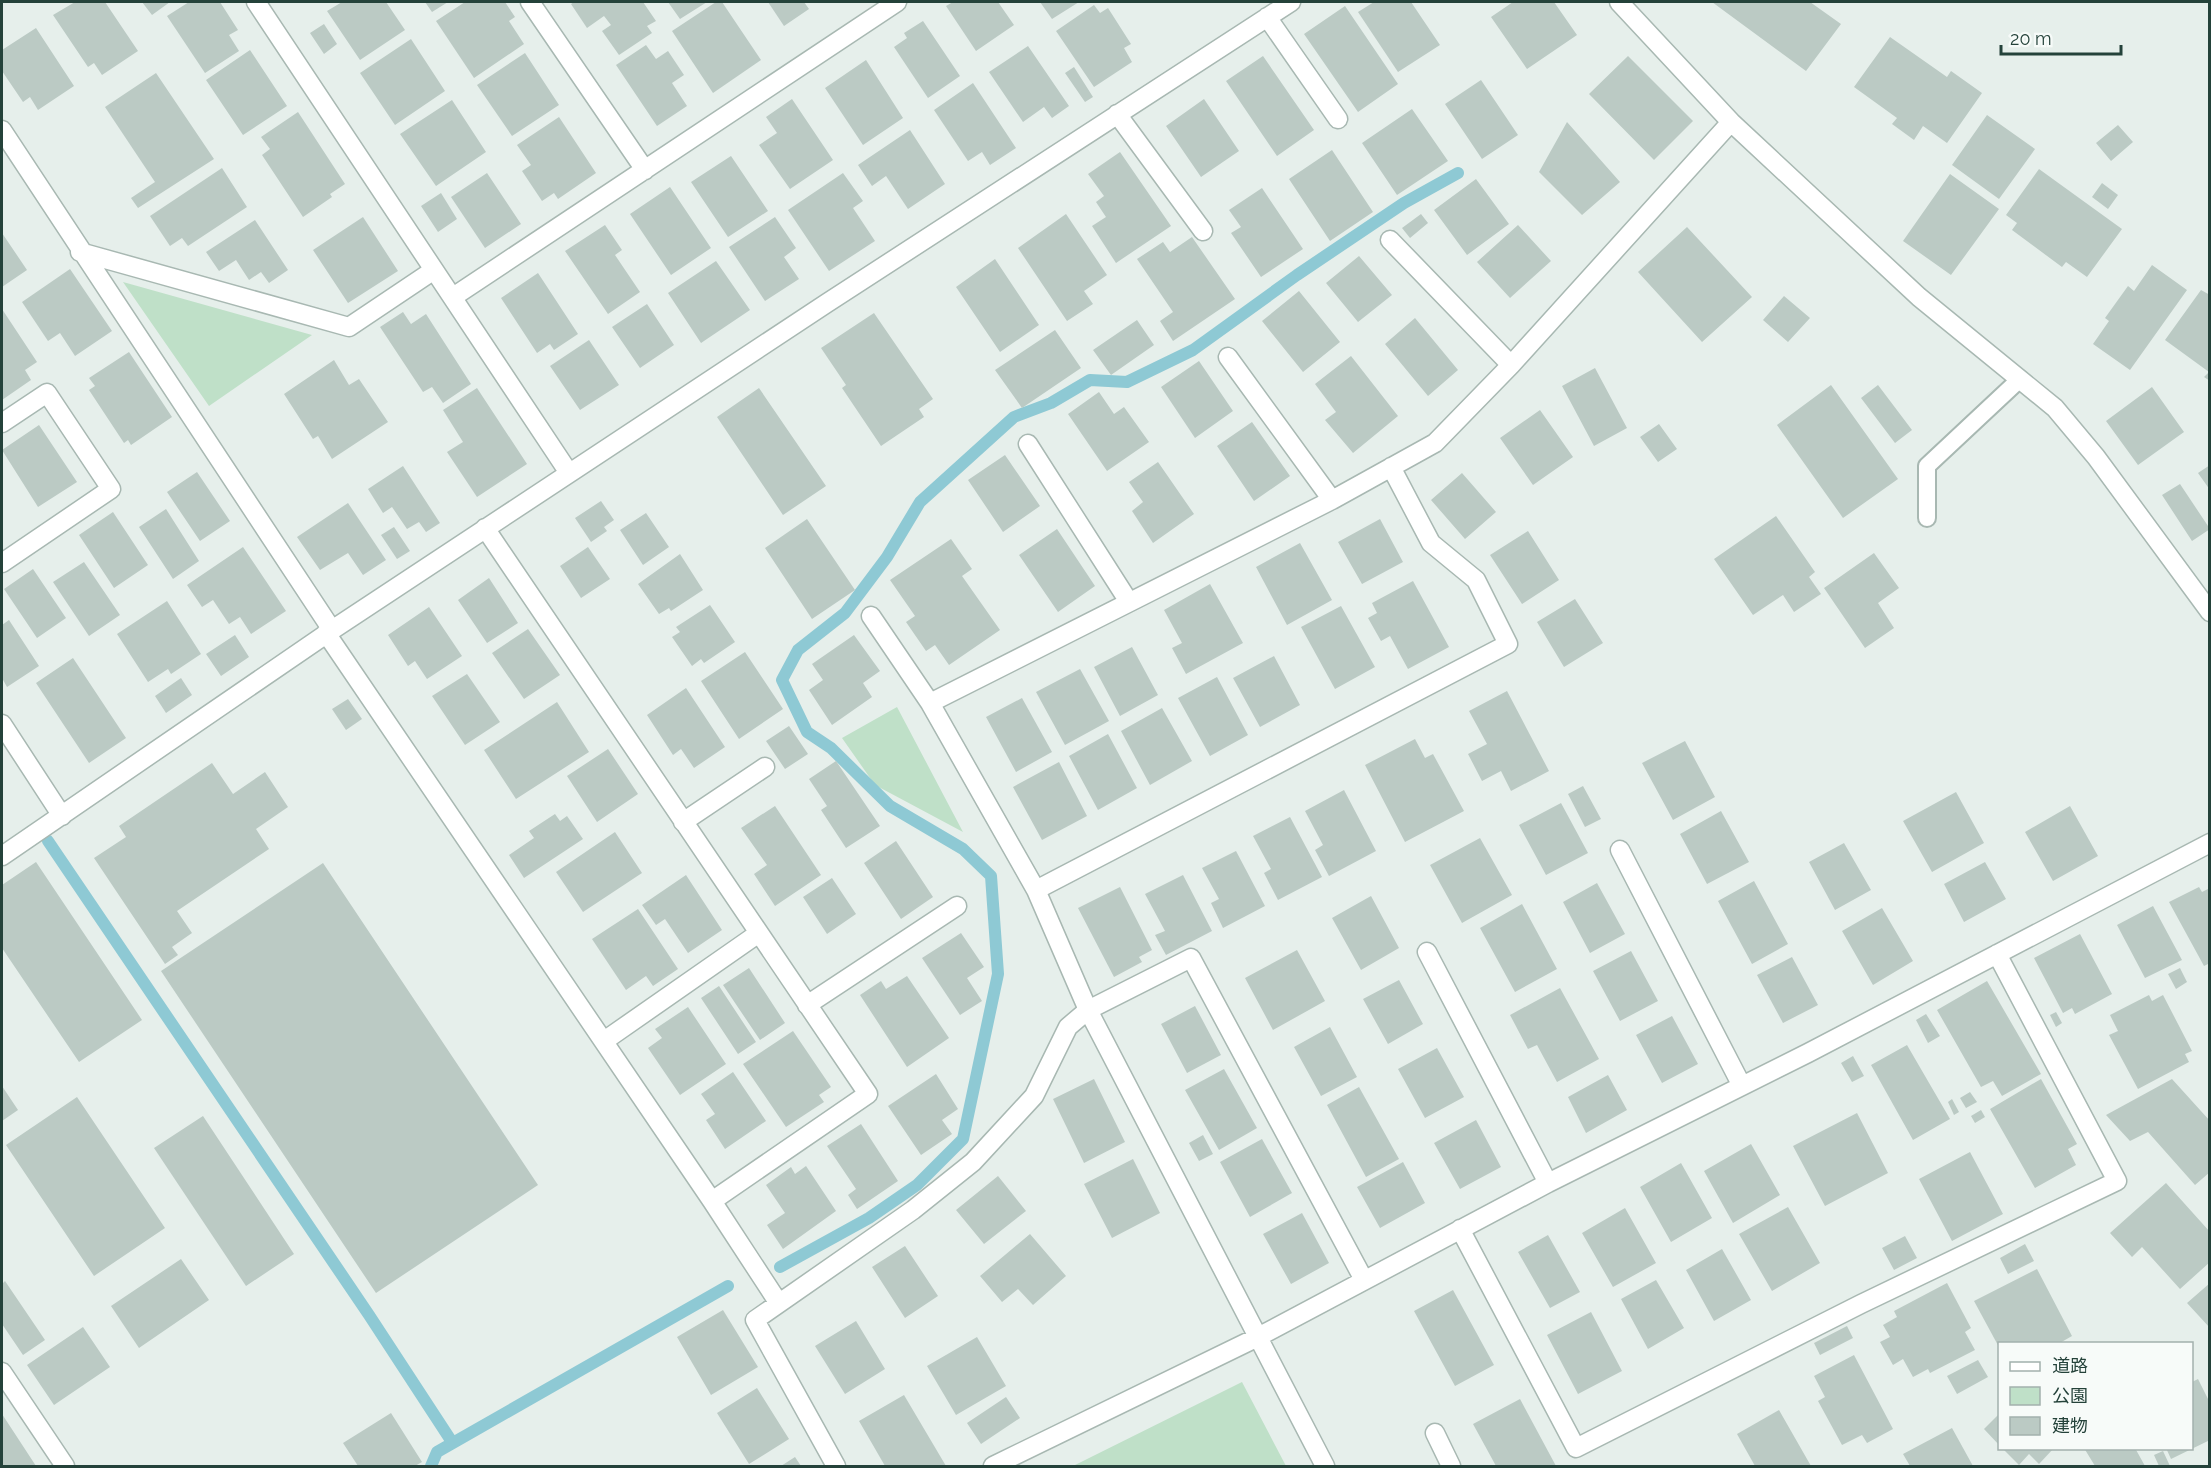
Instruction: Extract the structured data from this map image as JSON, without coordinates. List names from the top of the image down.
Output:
{
  "legend": ["道路", "公園", "建物"],
  "scale_bar": "20 m"
}
